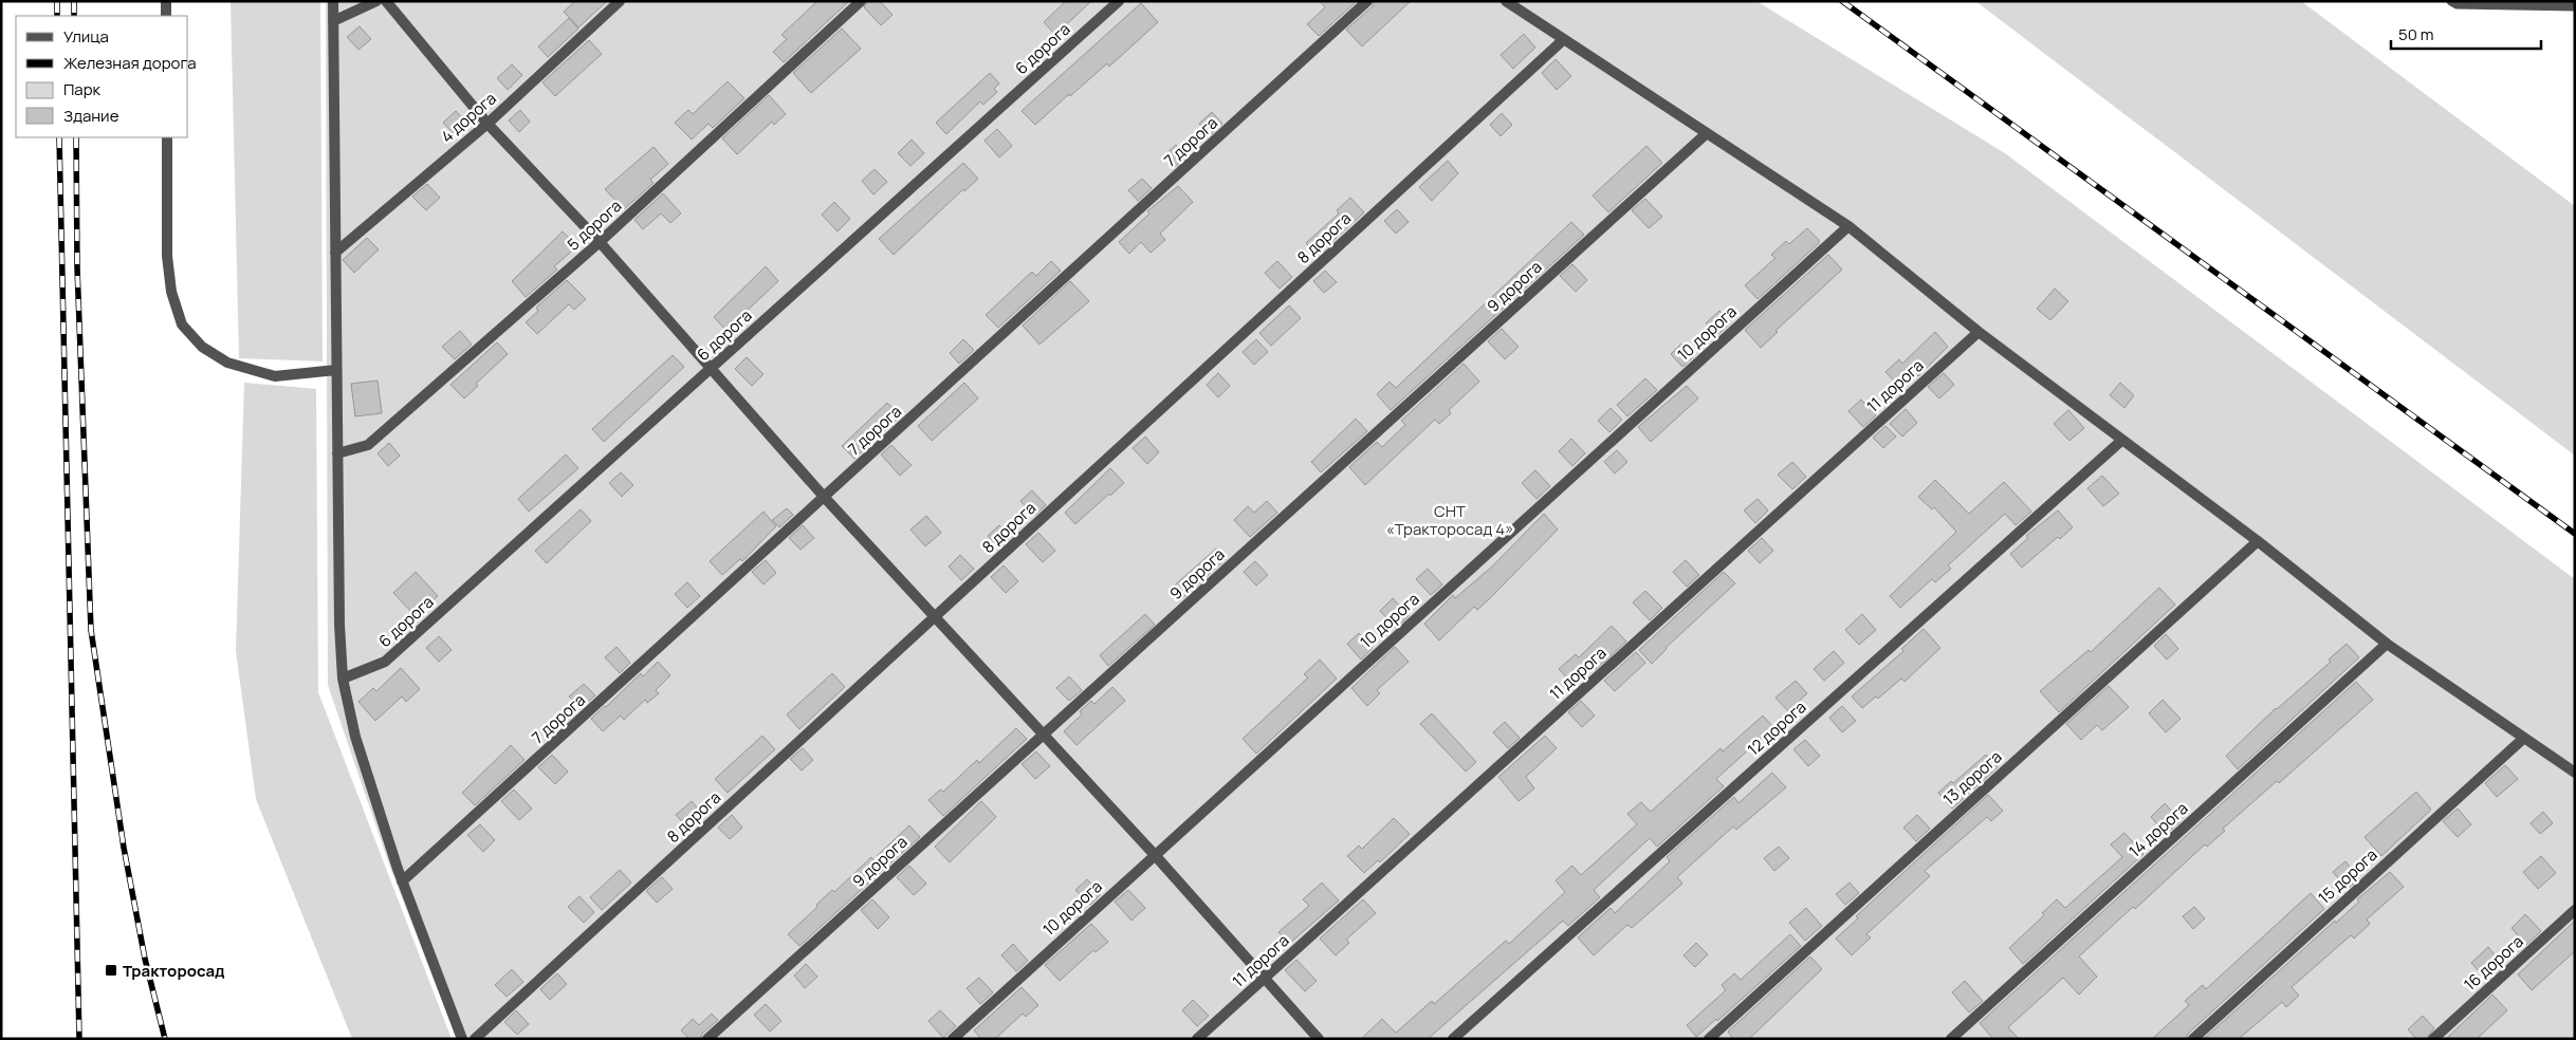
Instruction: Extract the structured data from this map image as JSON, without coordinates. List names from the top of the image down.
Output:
{
  "streets": {
    "street": [
      "6 дорога",
      "4 дорога",
      "7 дорога",
      "5 дорога",
      "8 дорога",
      "9 дорога",
      "10 дорога",
      "11 дорога",
      "12 дорога",
      "13 дорога",
      "14 дорога",
      "15 дорога",
      "16 дорога"
    ]
  },
  "parks": ["СНТ «Тракторосад 4»"],
  "places": {
    "transit": ["Тракторосад"]
  },
  "legend": [
    "Улица",
    "Железная дорога",
    "Парк",
    "Здание"
  ],
  "scale_bar": "50 m"
}
